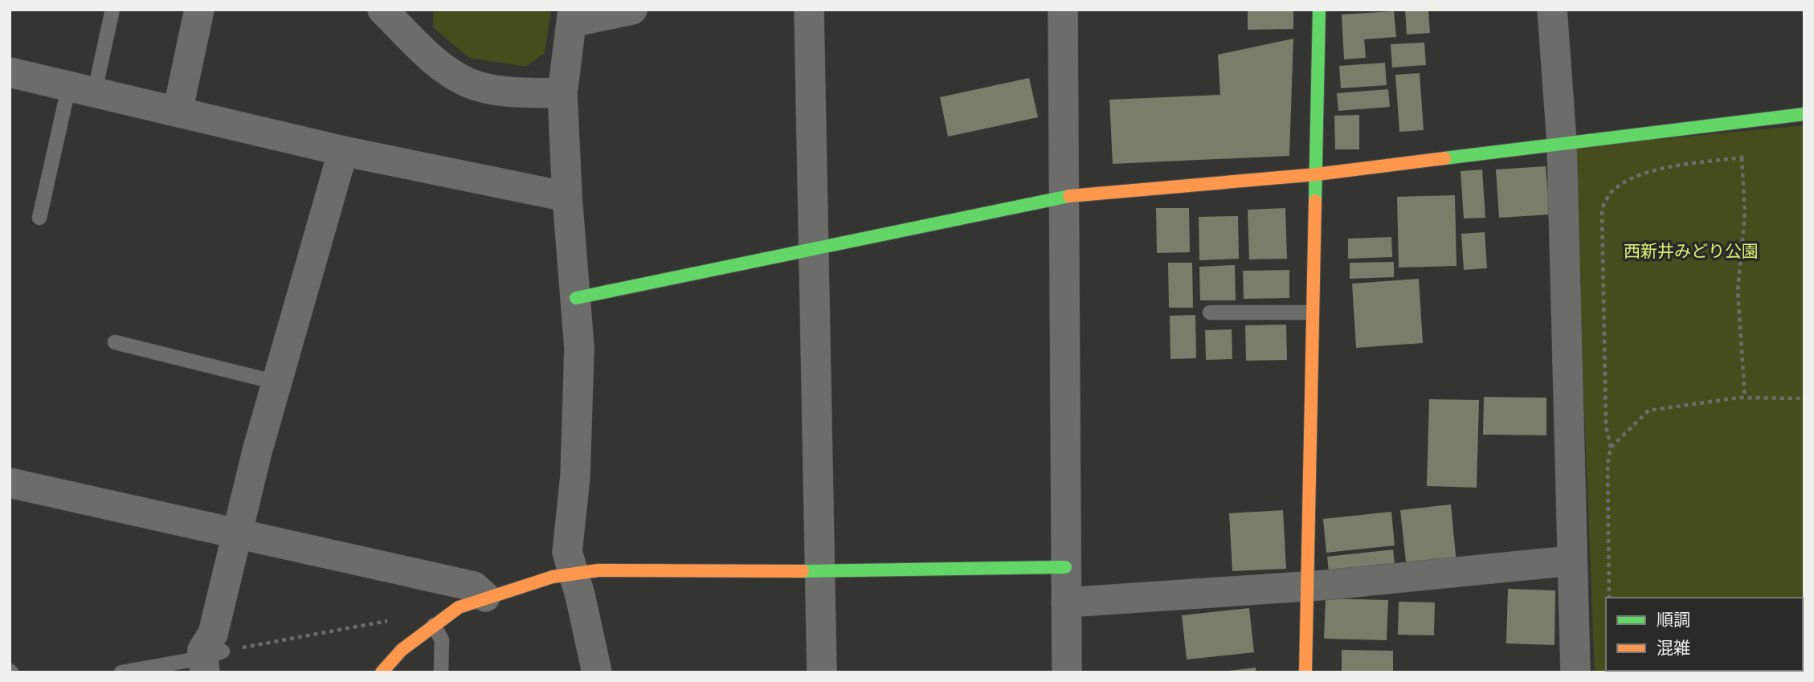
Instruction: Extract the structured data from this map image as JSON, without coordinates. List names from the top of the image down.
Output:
{
  "parks": ["西新井みどり公園"],
  "legend": ["順調", "混雑"]
}
